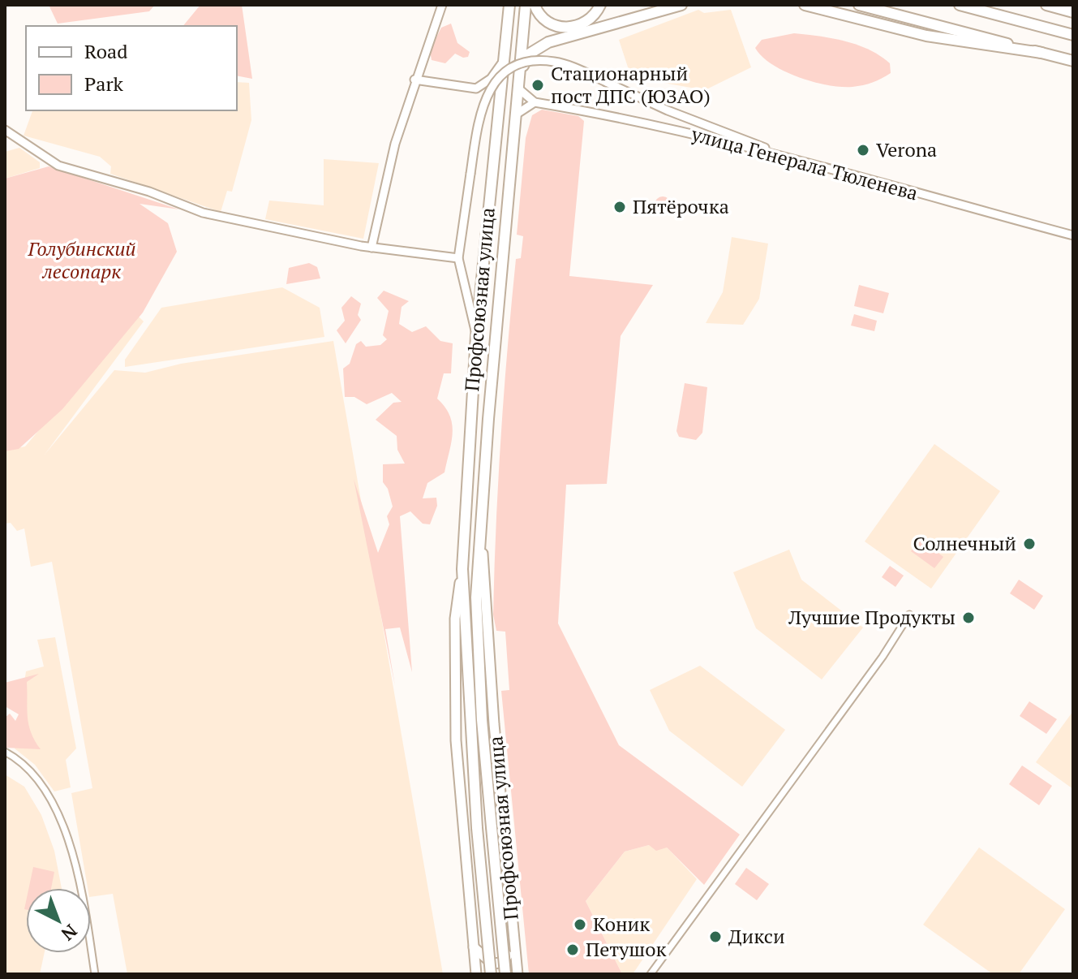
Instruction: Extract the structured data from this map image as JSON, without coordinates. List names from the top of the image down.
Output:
{
  "streets": {
    "main road": ["Профсоюзная улица"],
    "street": ["улица Генерала Тюленева"]
  },
  "parks": ["Голубинский лесопарк"],
  "places": [
    "Стационарный пост ДПС (ЮЗАО)",
    "Verona",
    "Пятёрочка",
    "Солнечный",
    "Лучшие Продукты",
    "Коник",
    "Дикси",
    "Петушок"
  ],
  "legend": ["Road", "Park"],
  "north": "bottom right"
}
